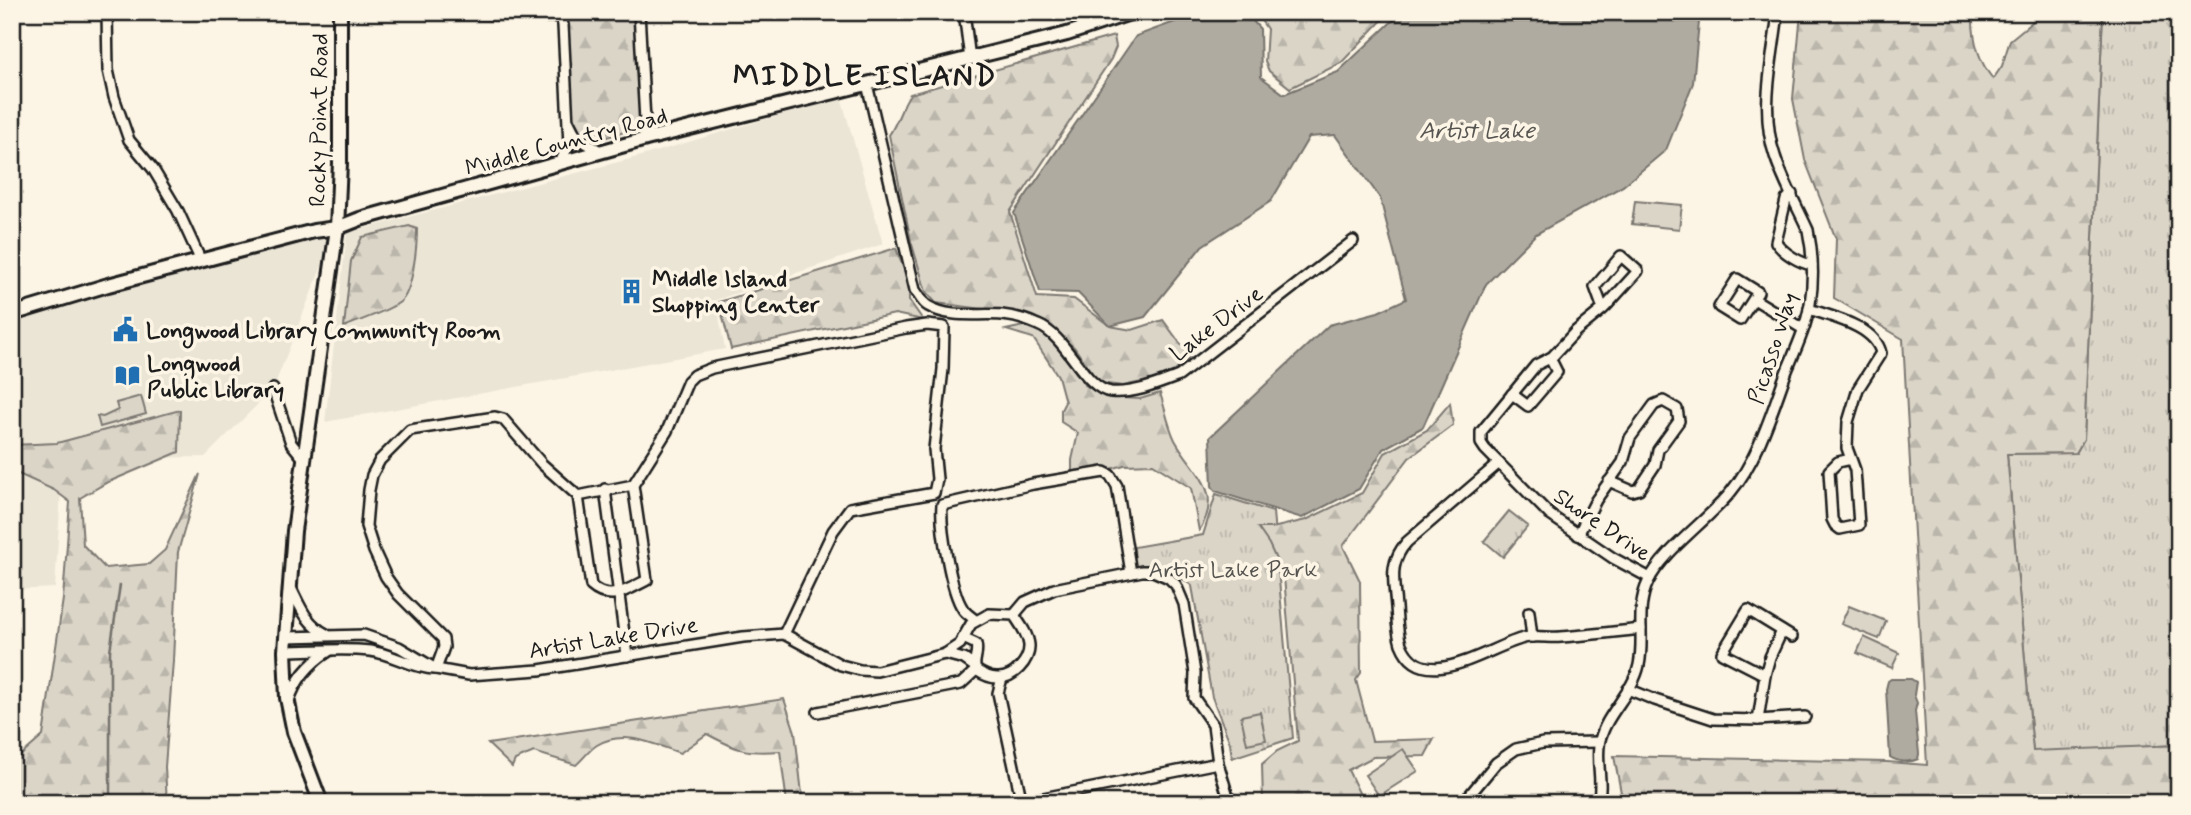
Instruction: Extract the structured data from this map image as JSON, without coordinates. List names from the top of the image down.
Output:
{
  "streets": {
    "main road": ["Rocky Point Road", "Middle Country Road"],
    "street": [
      "Lake Drive",
      "Picasso Way",
      "Shore Drive",
      "Artist Lake Drive"
    ]
  },
  "crossings": [
    ["Rocky Point Road", "Middle Country Road"],
    ["Rocky Point Road", "Artist Lake Drive"],
    ["Middle Country Road", "Lake Drive"],
    ["Picasso Way", "Shore Drive"]
  ],
  "districts": ["MIDDLE ISLAND"],
  "water": ["Artist Lake"],
  "parks": ["Artist Lake Park"],
  "places": {
    "building": ["Middle Island Shopping Center"],
    "public building": ["Longwood Library Community Room"],
    "library": ["Longwood Public Library"]
  }
}
